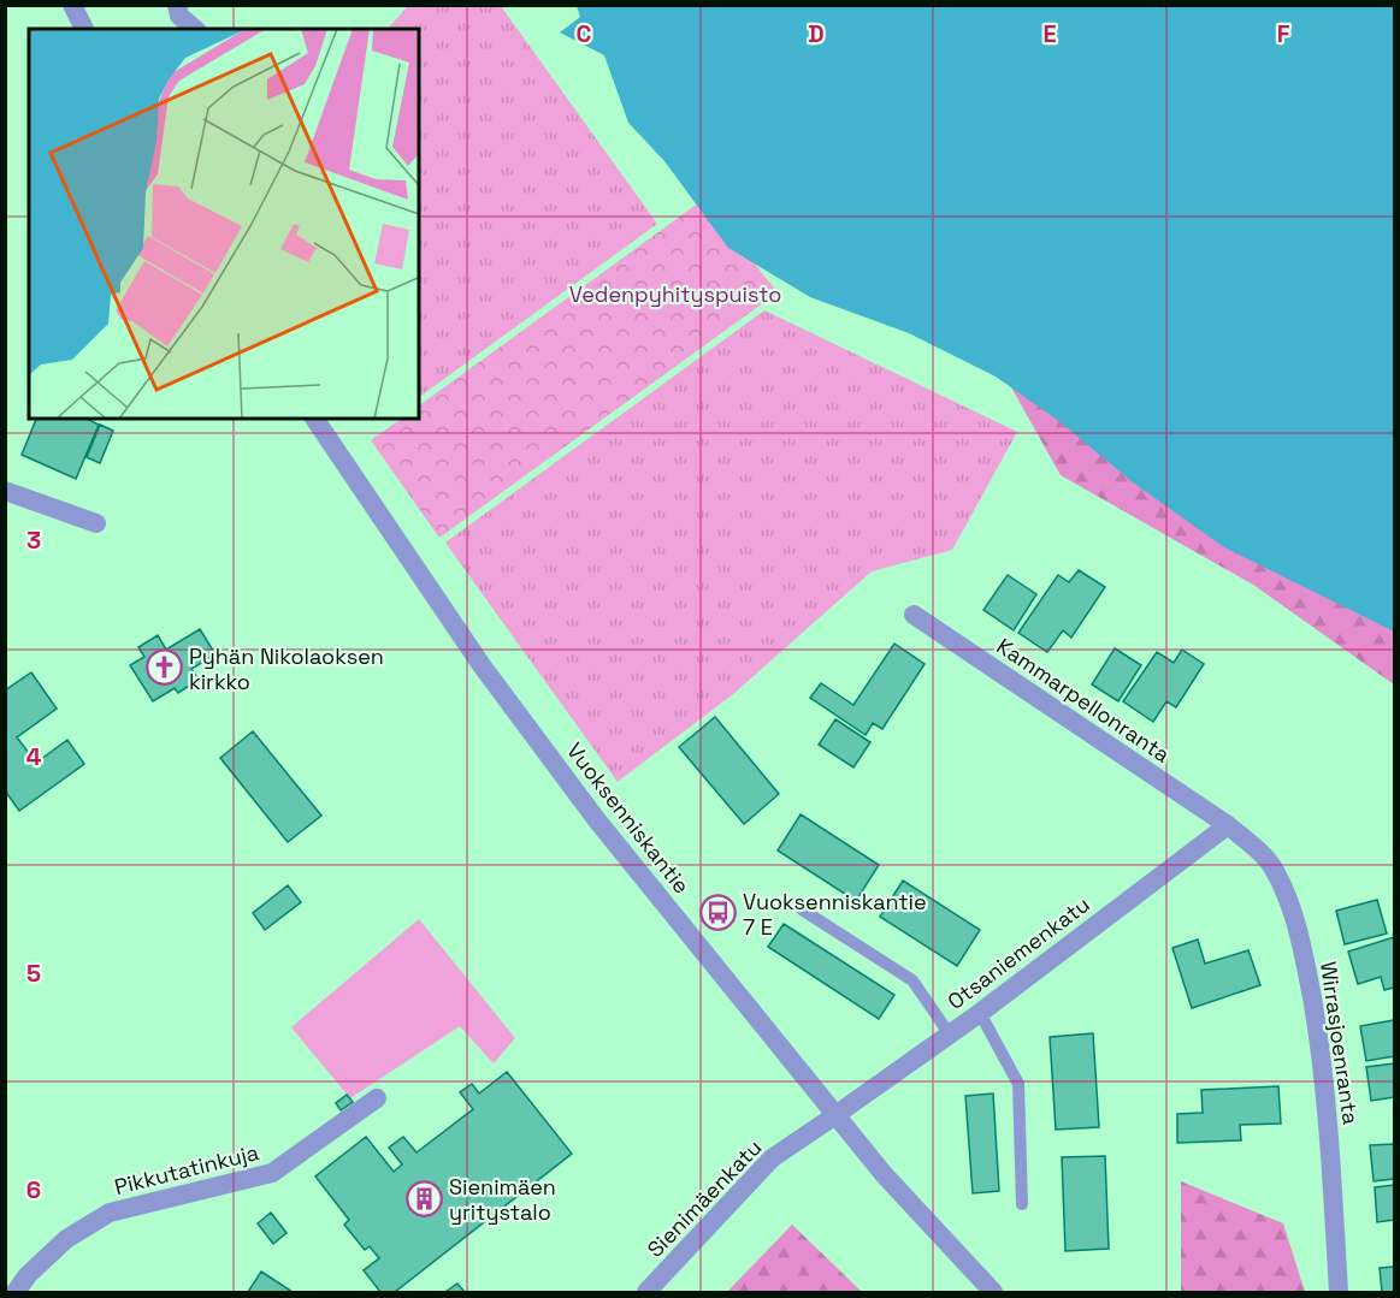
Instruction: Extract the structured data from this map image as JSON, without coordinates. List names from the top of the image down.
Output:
{
  "streets": {
    "street": [
      "Kammarpellonranta",
      "Vuoksenniskantie",
      "Otsaniemenkatu",
      "Wirrasjoenranta",
      "Pikkutatinkuja",
      "Sienimäenkatu"
    ]
  },
  "crossings": [
    ["Kammarpellonranta", "Otsaniemenkatu"],
    ["Kammarpellonranta", "Wirrasjoenranta"],
    ["Vuoksenniskantie", "Otsaniemenkatu"],
    ["Vuoksenniskantie", "Sienimäenkatu"],
    ["Otsaniemenkatu", "Wirrasjoenranta"],
    ["Otsaniemenkatu", "Sienimäenkatu"]
  ],
  "parks": ["Vedenpyhityspuisto"],
  "places": {
    "church": ["Pyhän Nikolaoksen kirkko"],
    "bus stop": ["Vuoksenniskantie 7 E"],
    "building": ["Sienimäen yritystalo"]
  },
  "grid": {
    "columns": [
      "C",
      "D",
      "E",
      "F"
    ],
    "rows": [
      "3",
      "4",
      "5",
      "6"
    ]
  }
}
